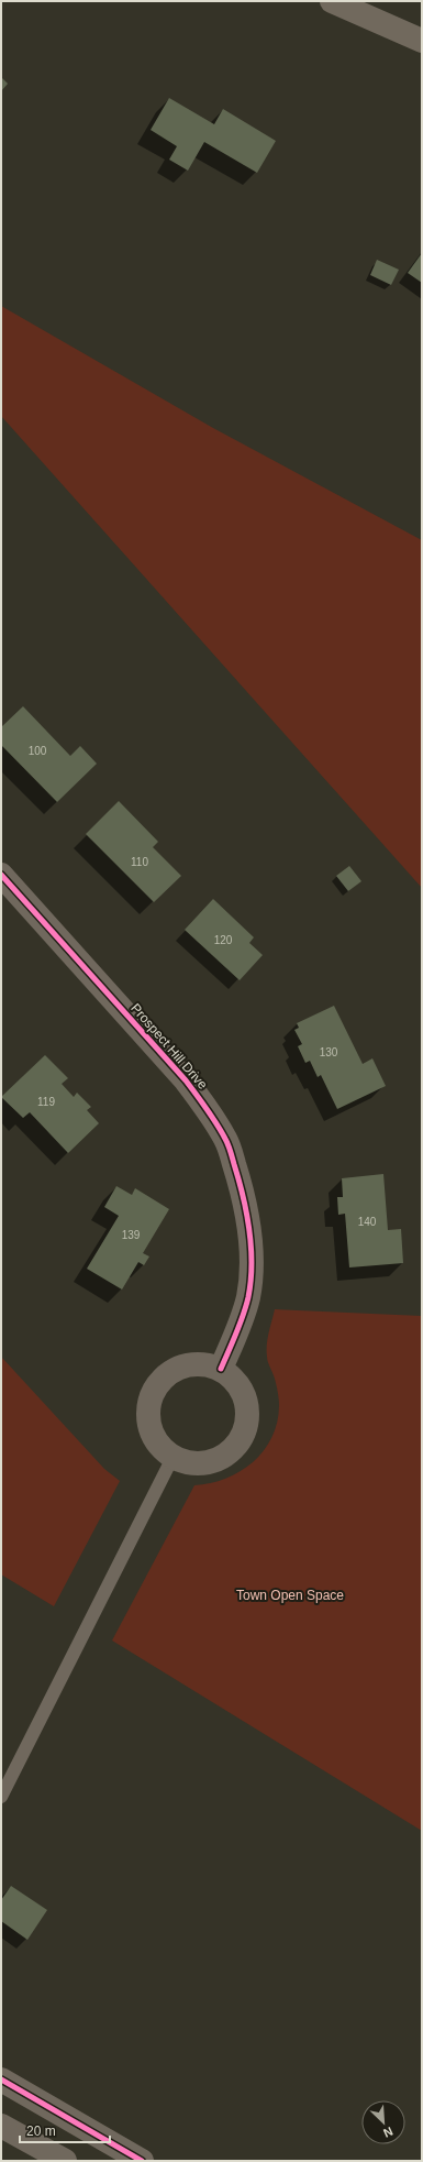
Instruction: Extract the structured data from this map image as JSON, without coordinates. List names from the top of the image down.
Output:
{
  "streets": {
    "street": ["Prospect Hill Drive"]
  },
  "parks": ["Town Open Space"],
  "house_numbers": [
    "100",
    "110",
    "120",
    "130",
    "119",
    "140",
    "139"
  ],
  "scale_bar": "20 m",
  "north": "bottom right"
}
